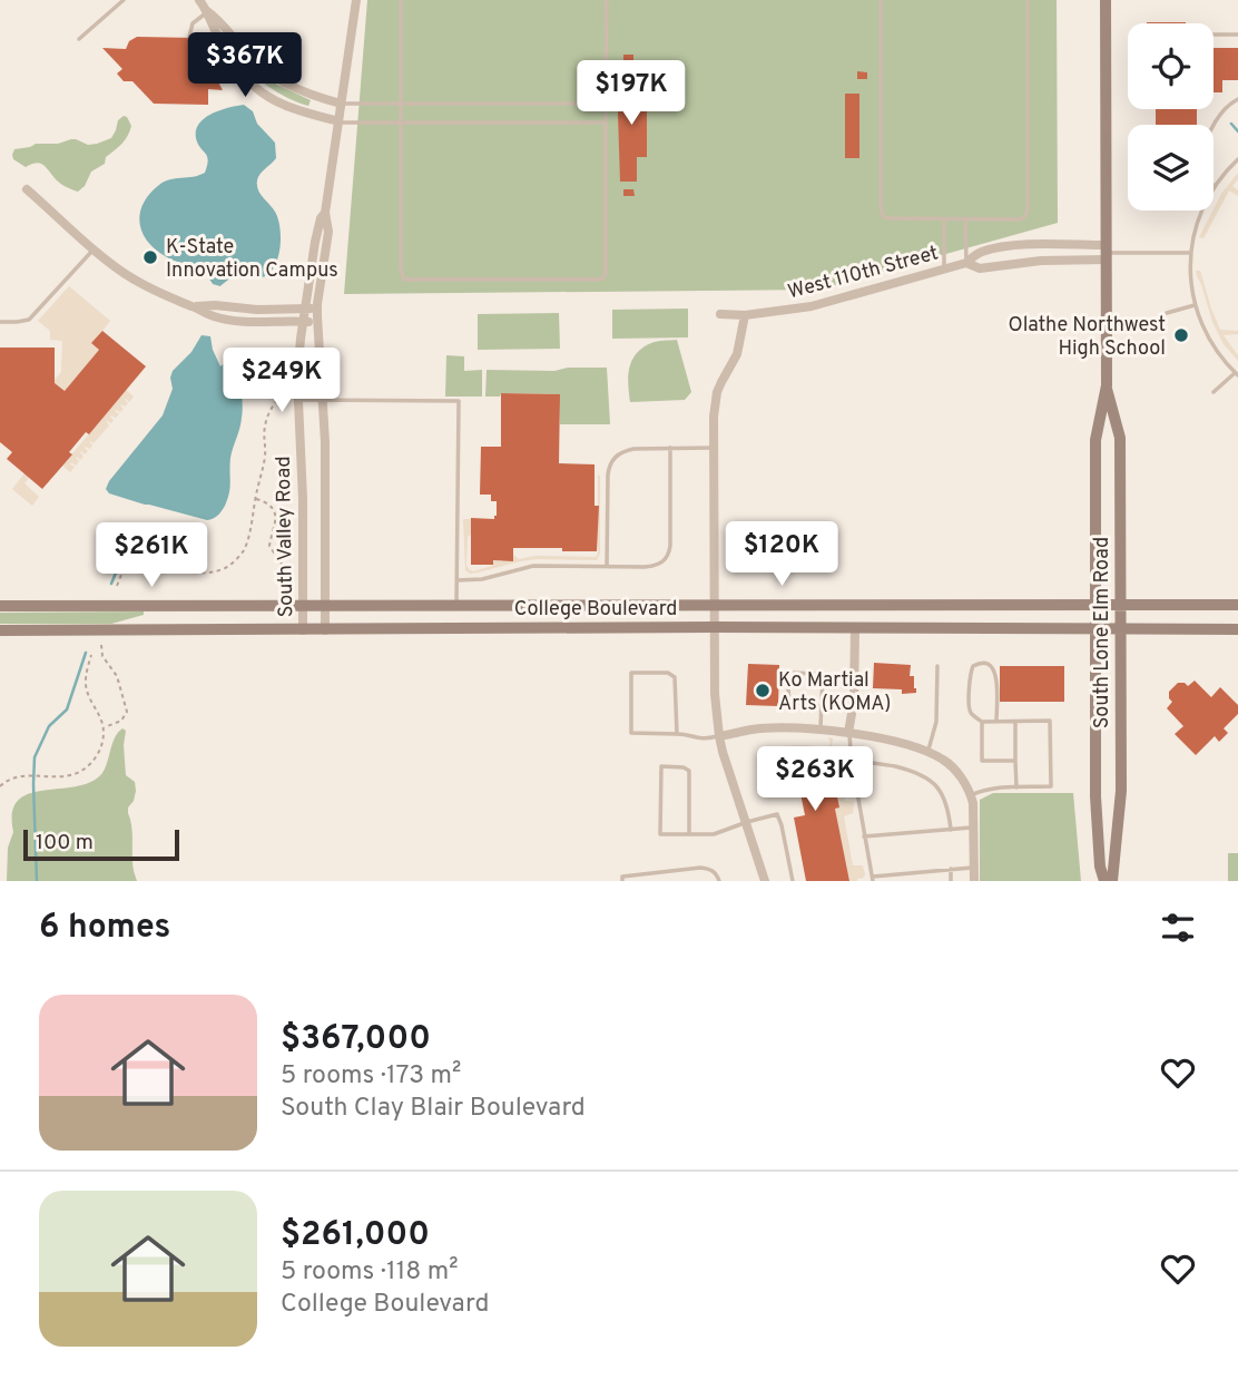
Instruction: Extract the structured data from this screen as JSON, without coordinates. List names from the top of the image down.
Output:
{
  "streets": {
    "main road": ["College Boulevard", "South Lone Elm Road"],
    "street": ["West 110th Street", "South Valley Road"]
  },
  "crossings": [
    ["West 110th Street", "South Lone Elm Road"],
    ["South Valley Road", "College Boulevard"],
    ["College Boulevard", "South Lone Elm Road"]
  ],
  "places": ["K-State Innovation Campus", "Olathe Northwest High School", "Ko Martial Arts (KOMA)"],
  "scale_bar": "100 m",
  "page": {
    "price": [
      "$367K",
      "$197K",
      "$249K",
      "$120K",
      "$261K",
      "$263K"
    ],
    "scale": "100 m",
    "heading": "6 homes",
    "list": [
      {
        "name": "$367,000",
        "note": "5 rooms · 173 m² · South Clay Blair Boulevard"
      },
      {
        "name": "$261,000",
        "note": "5 rooms · 118 m² · College Boulevard"
      }
    ]
  }
}
